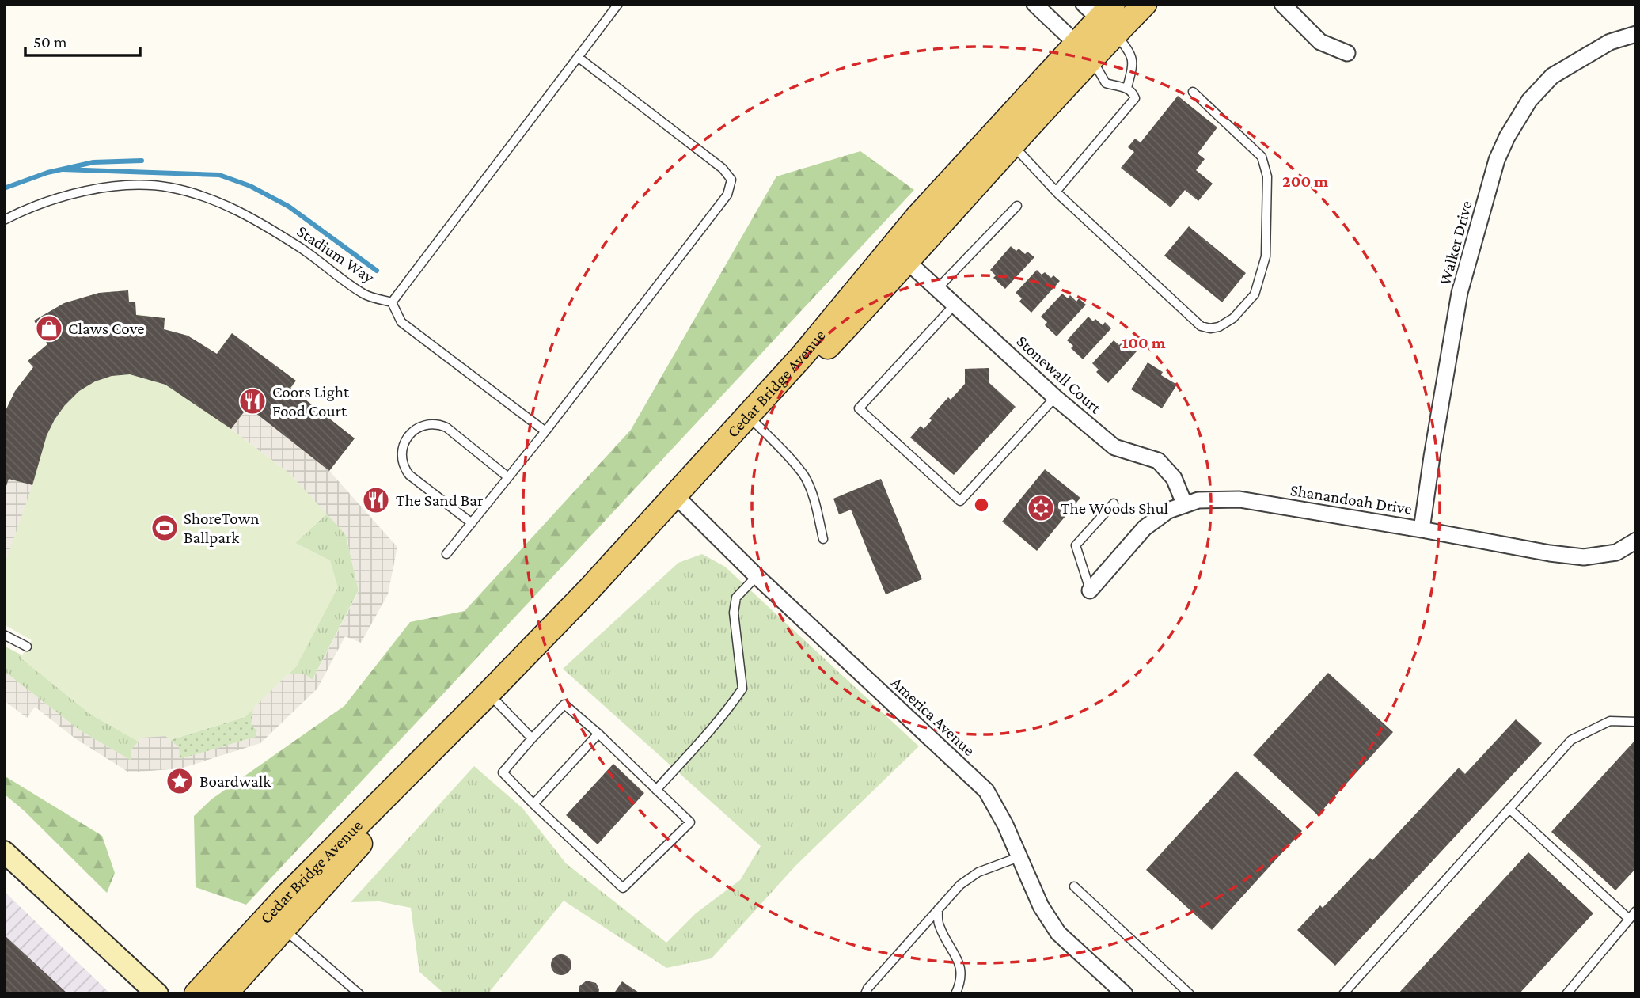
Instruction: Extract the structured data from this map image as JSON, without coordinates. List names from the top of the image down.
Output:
{
  "streets": {
    "main road": ["Cedar Bridge Avenue"],
    "street": [
      "Walker Drive",
      "Stonewall Court",
      "Shanandoah Drive",
      "America Avenue"
    ],
    "lane": ["Stadium Way"]
  },
  "crossings": [
    ["Walker Drive", "Shanandoah Drive"],
    ["Stonewall Court", "Shanandoah Drive"],
    ["Cedar Bridge Avenue", "America Avenue"]
  ],
  "places": {
    "shop": ["Claws Cove"],
    "restaurant": ["Coors Light Food Court", "The Sand Bar"],
    "synagogue": ["The Woods Shul"],
    "sports": ["ShoreTown Ballpark"],
    "place": ["Boardwalk"]
  },
  "scale_bar": "50 m",
  "rings": ["200 m", "100 m"]
}
